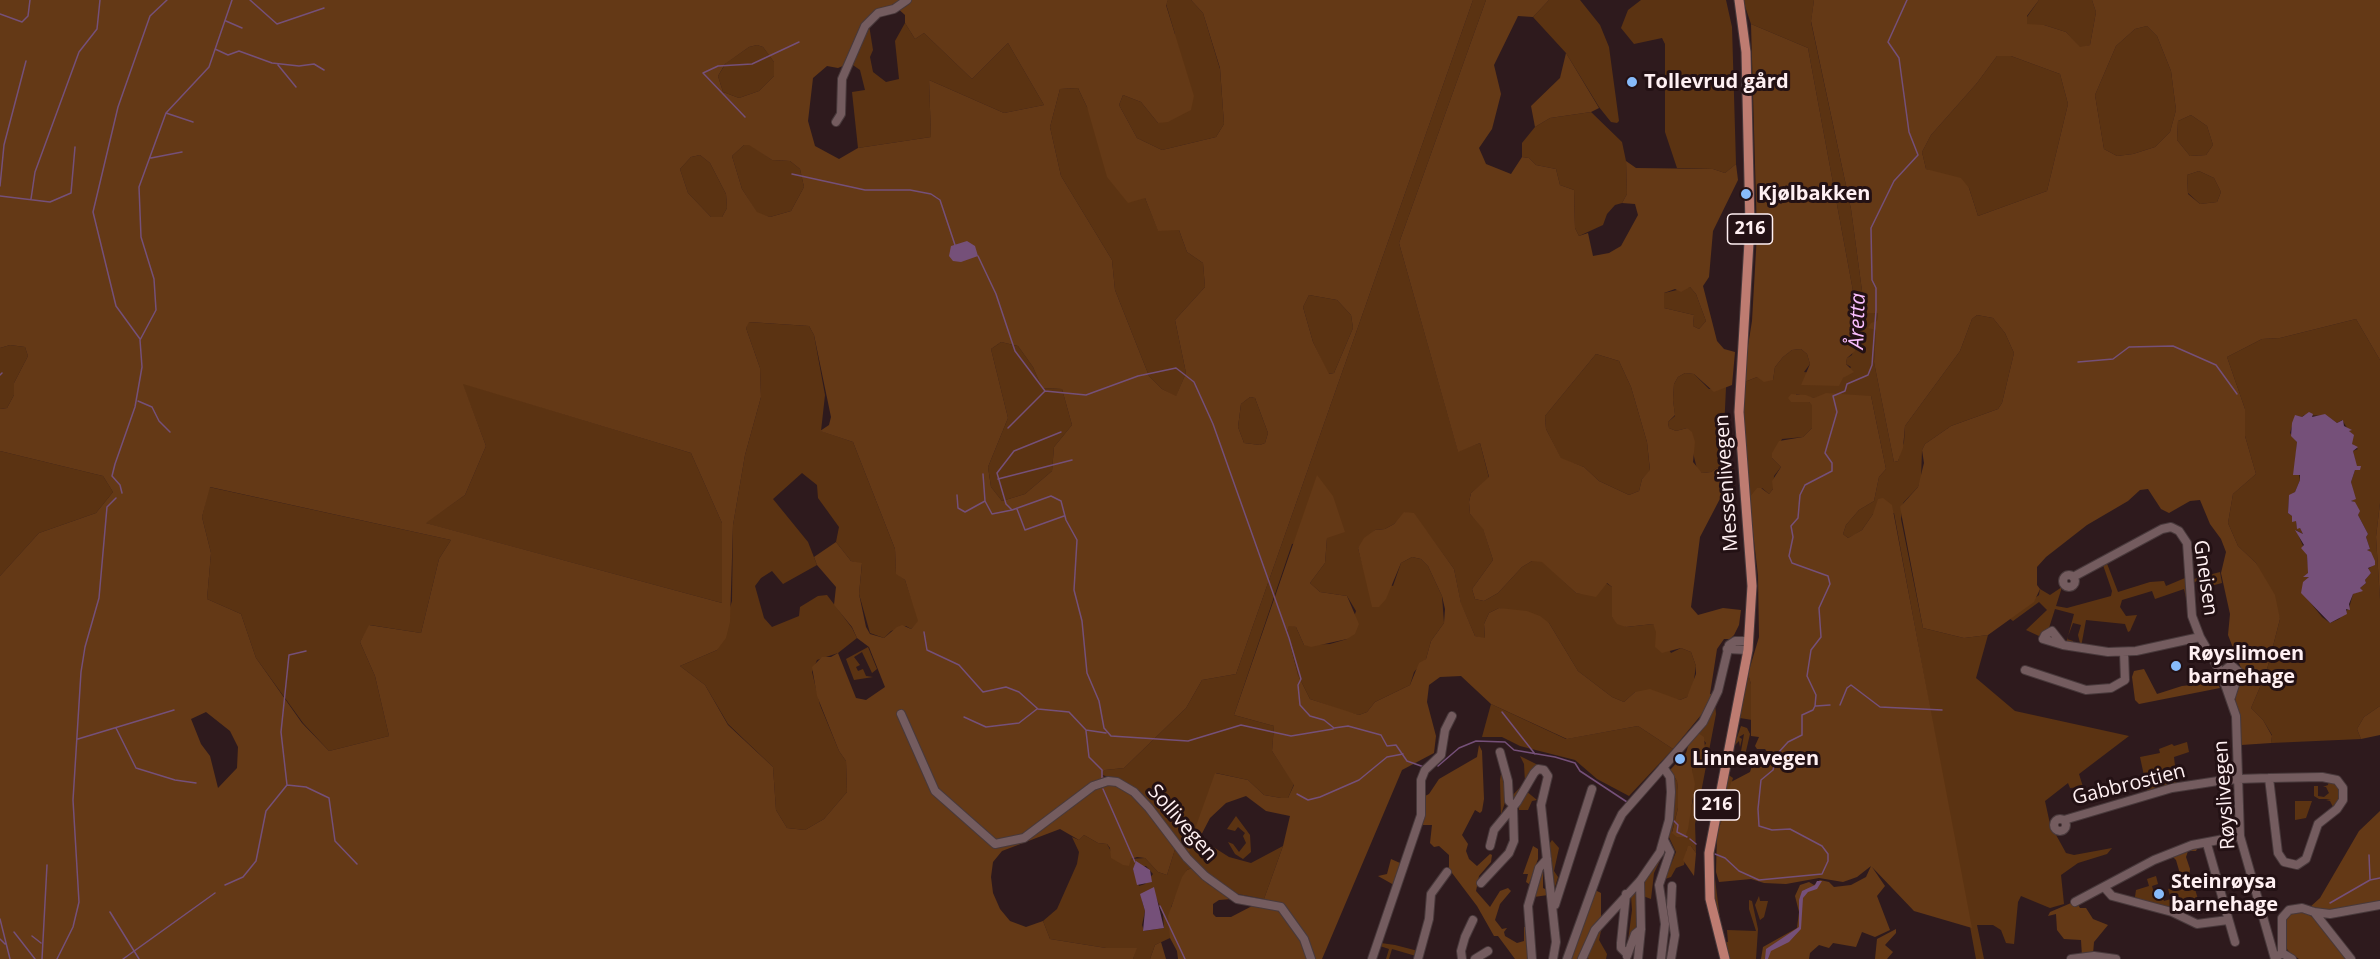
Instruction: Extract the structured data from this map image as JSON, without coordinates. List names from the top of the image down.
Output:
{
  "streets": {
    "main road": ["216", "Messenlivegen"],
    "street": [
      "Gneisen",
      "Gabbrostien",
      "Røyslivegen",
      "Sollivegen"
    ]
  },
  "crossings": [
    ["Gneisen", "Røyslivegen"],
    ["Gabbrostien", "Røyslivegen"]
  ],
  "water": ["Åretta"],
  "places": [
    "Tollevrud gård",
    "Kjølbakken",
    "Røyslimoen barnehage",
    "Linneavegen",
    "Steinrøysa barnehage"
  ]
}
